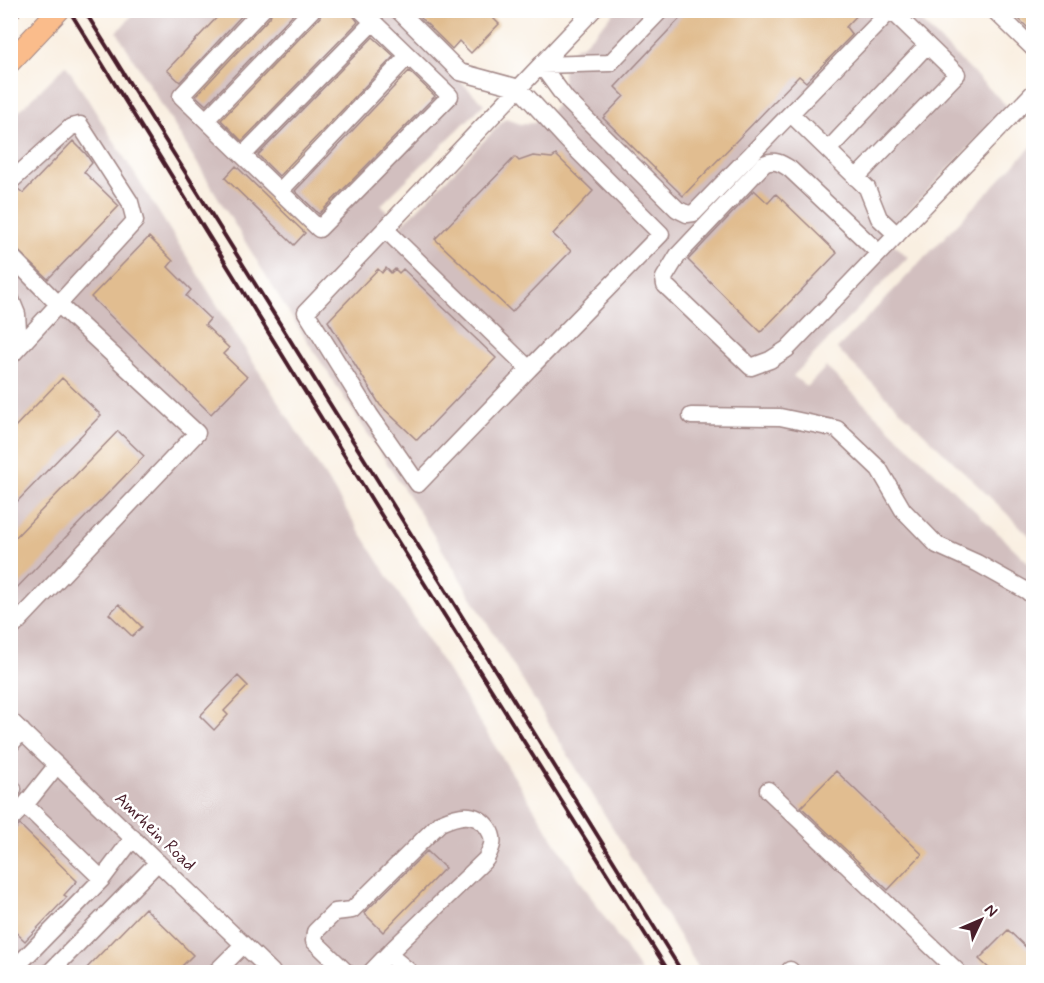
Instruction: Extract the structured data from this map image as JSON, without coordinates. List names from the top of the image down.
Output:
{
  "streets": {
    "street": ["Amrhein Road"]
  },
  "north": "top right"
}
